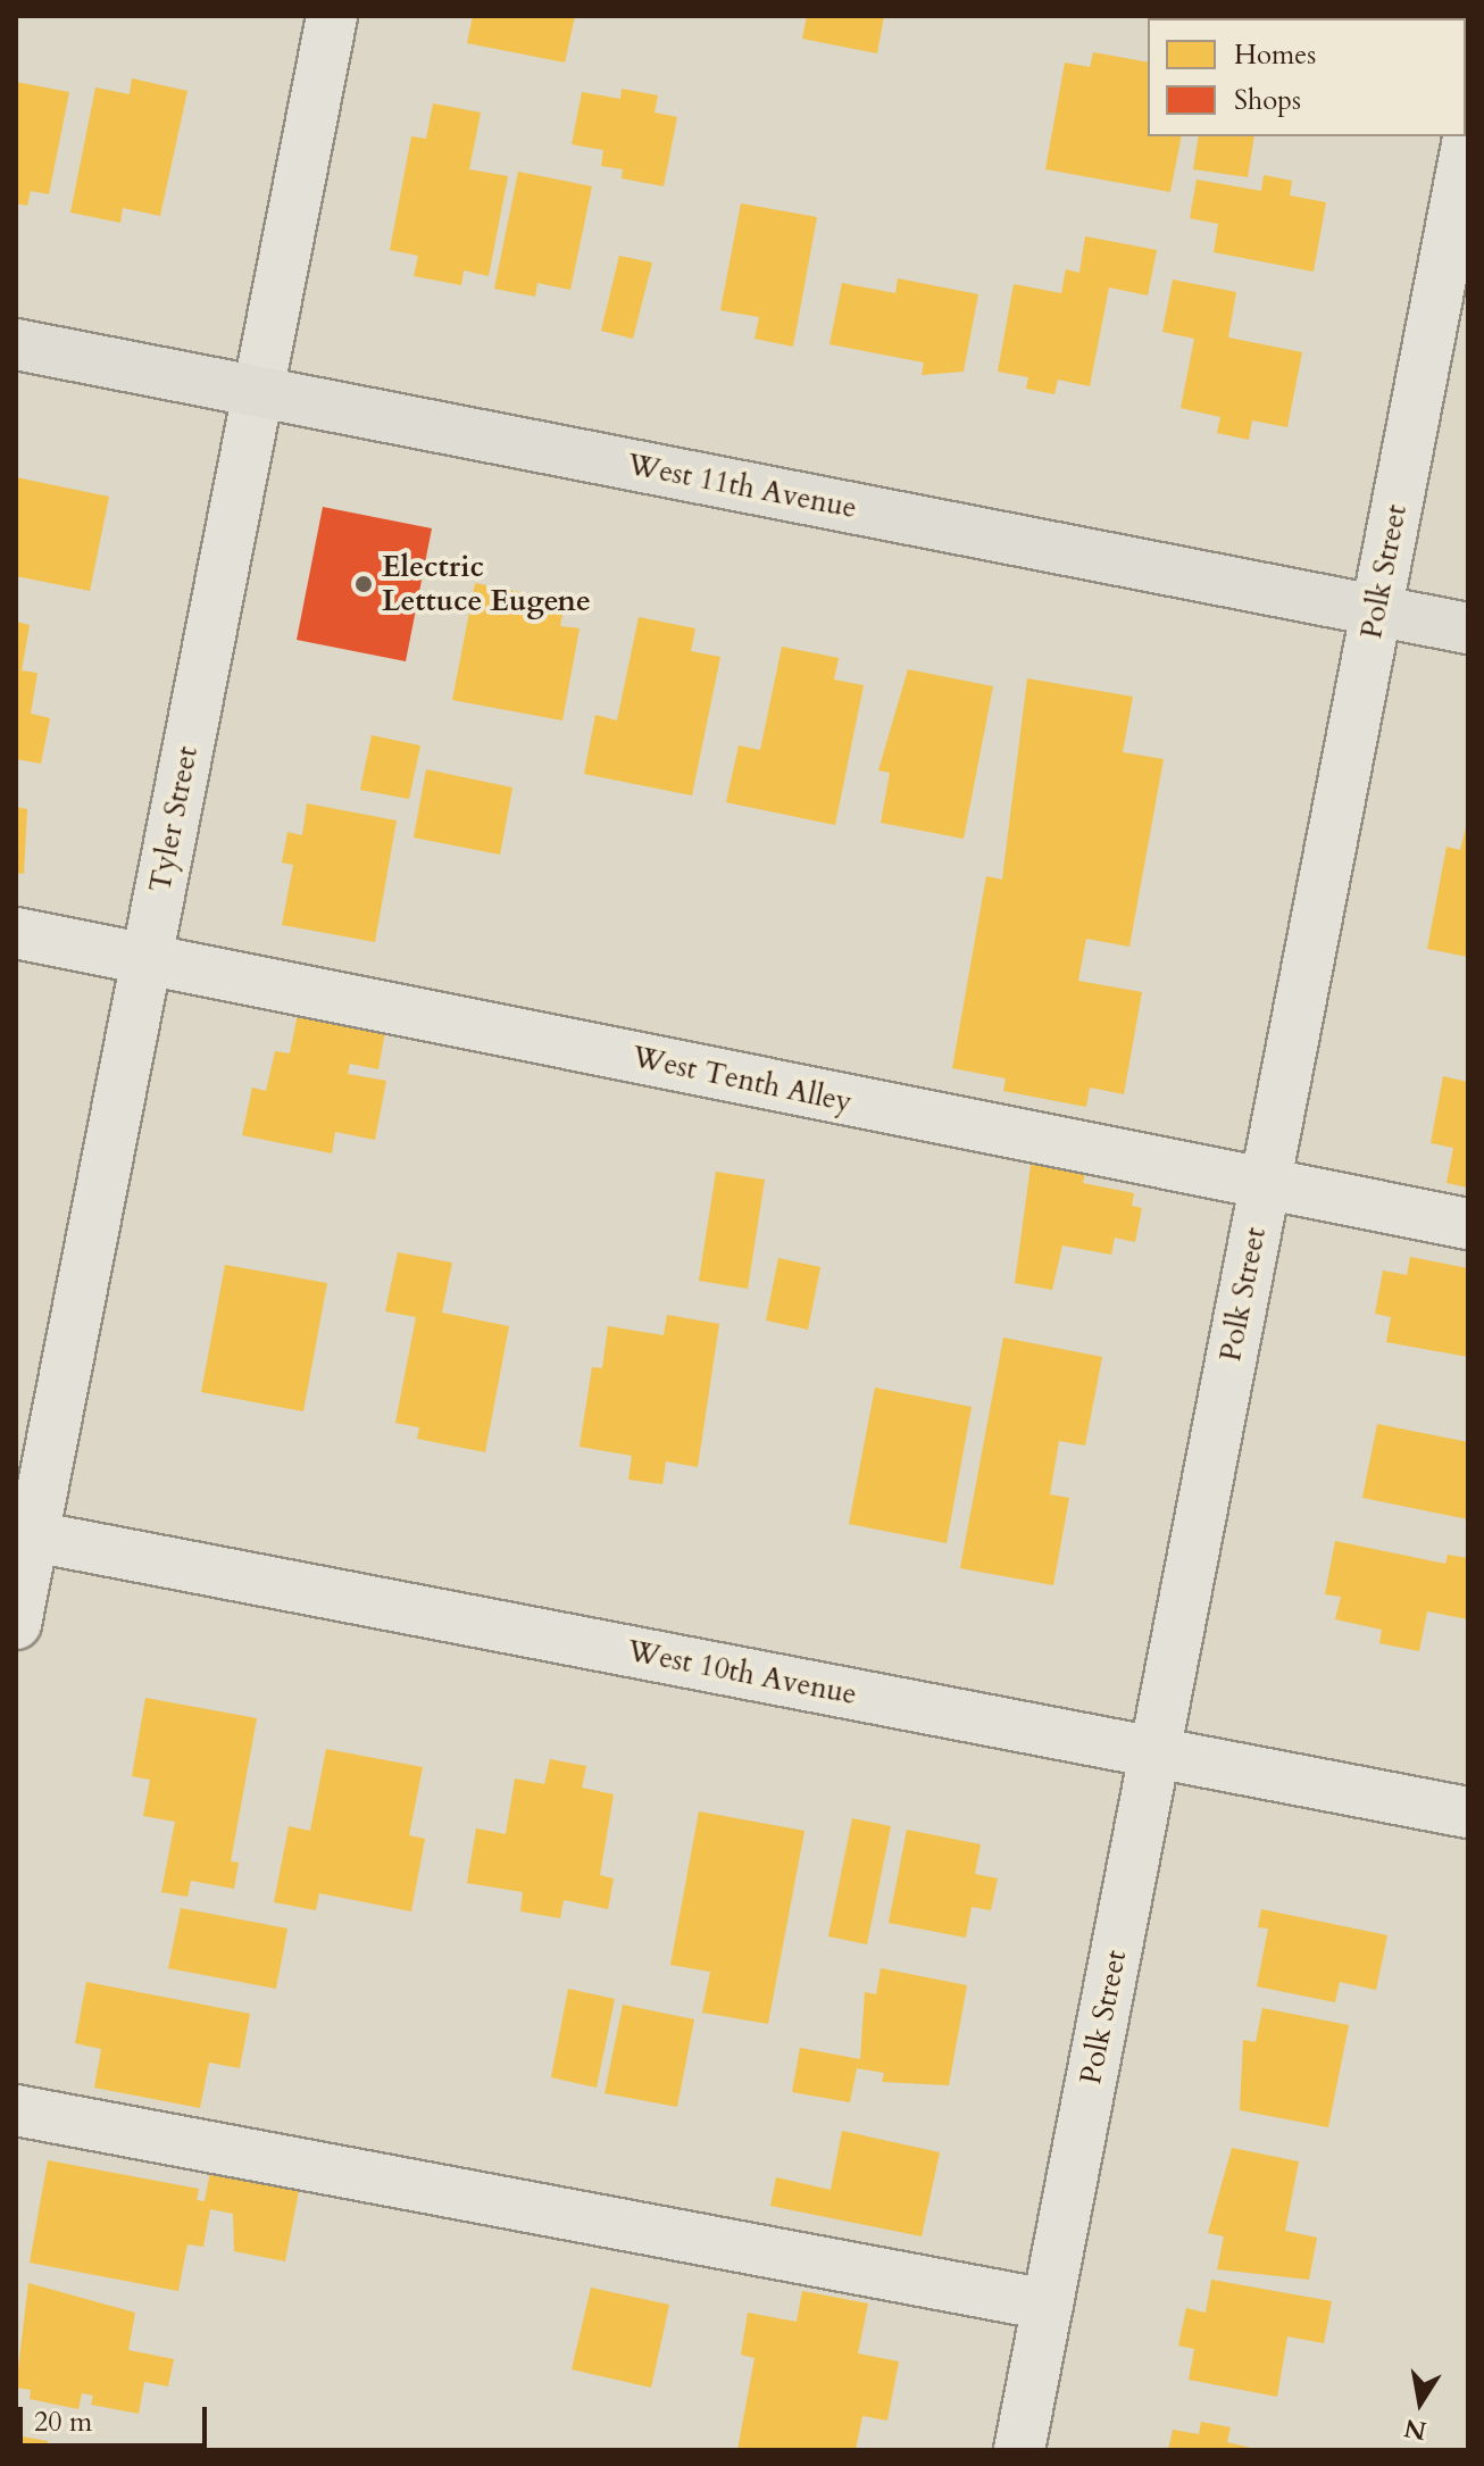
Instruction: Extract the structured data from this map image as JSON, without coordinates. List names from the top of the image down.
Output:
{
  "streets": {
    "main road": ["West 11th Avenue"],
    "street": [
      "Polk Street",
      "Tyler Street",
      "West Tenth Alley",
      "West 10th Avenue"
    ]
  },
  "crossings": [
    ["West 11th Avenue", "Polk Street"],
    ["West 11th Avenue", "Tyler Street"],
    ["Polk Street", "West Tenth Alley"],
    ["Polk Street", "West 10th Avenue"],
    ["Tyler Street", "West Tenth Alley"],
    ["Tyler Street", "West 10th Avenue"]
  ],
  "places": ["Electric Lettuce Eugene"],
  "legend": ["Homes", "Shops"],
  "scale_bar": "20 m",
  "north": "bottom"
}
